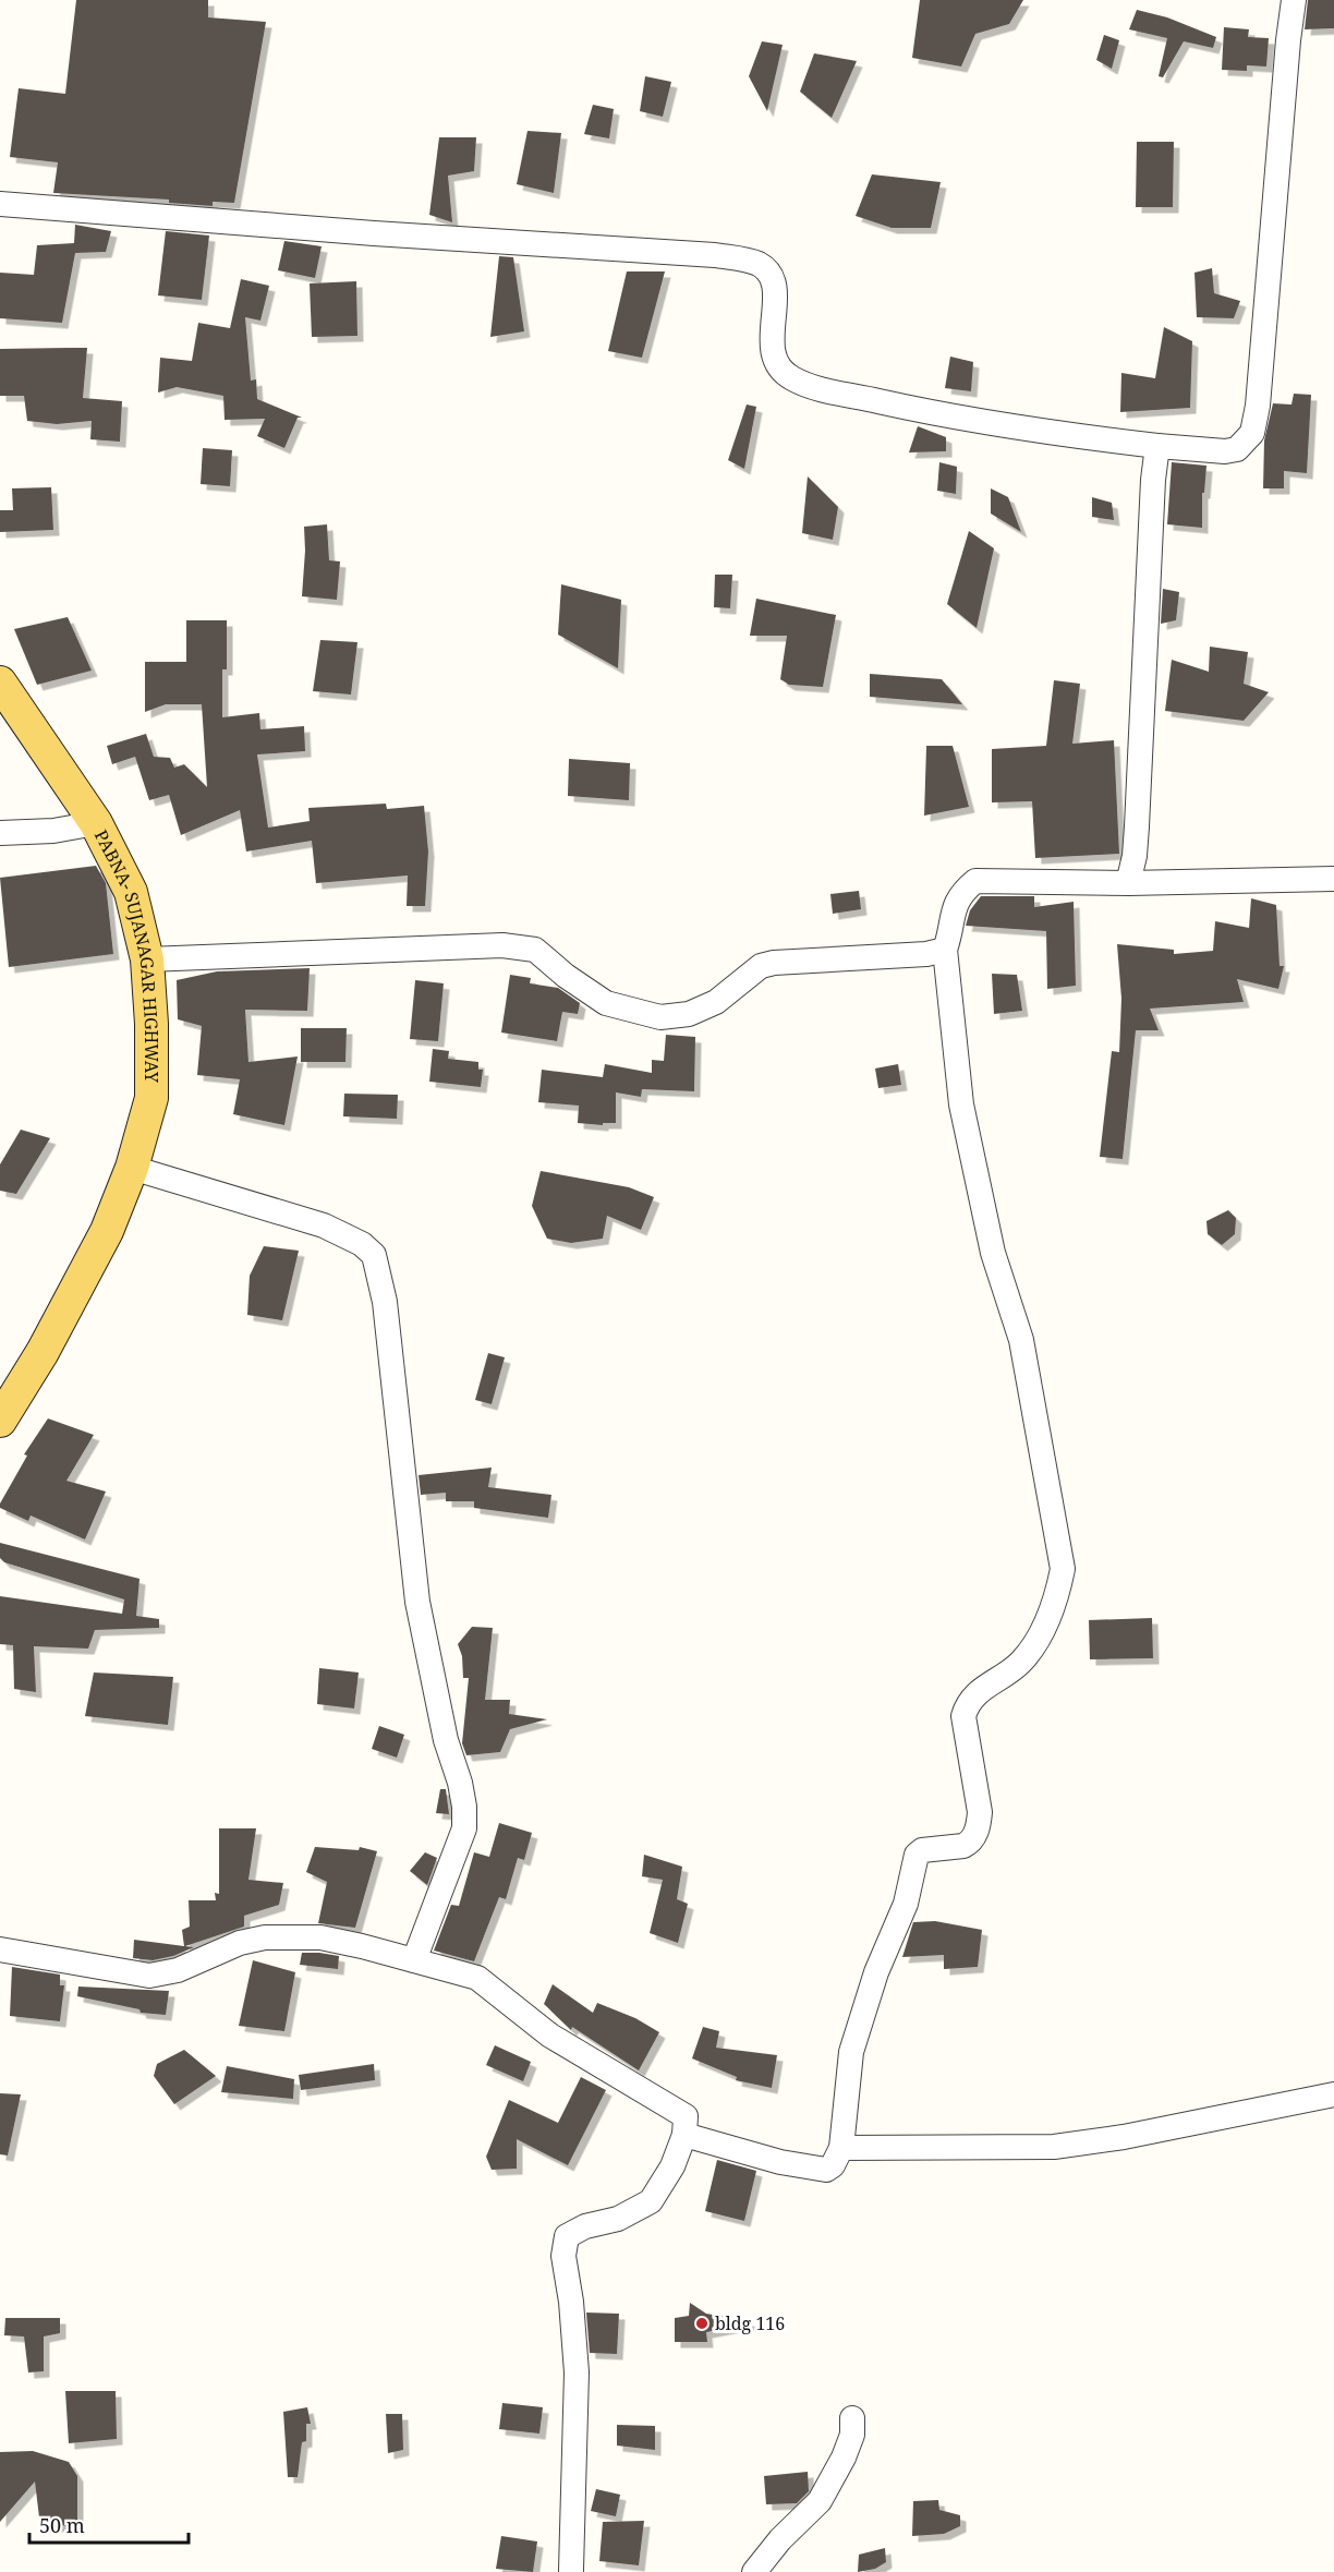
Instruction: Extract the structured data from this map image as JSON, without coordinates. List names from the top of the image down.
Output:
{
  "streets": {
    "main road": ["PABNA- SUJANAGAR HIGHWAY"]
  },
  "places": ["bldg 116"],
  "scale_bar": "50 m"
}
